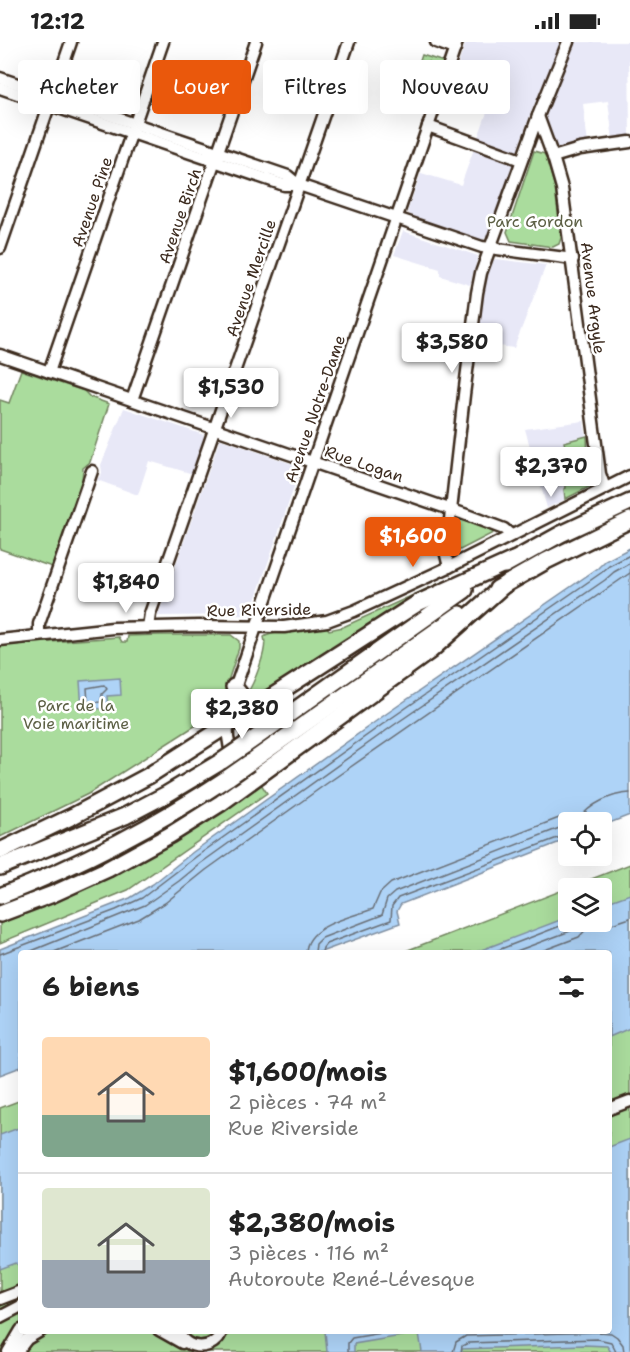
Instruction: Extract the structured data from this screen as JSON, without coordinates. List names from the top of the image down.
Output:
{
  "streets": {
    "street": [
      "Avenue Pine",
      "Avenue Birch",
      "Avenue Mercille",
      "Avenue Argyle",
      "Avenue Notre-Dame",
      "Rue Logan",
      "Rue Riverside"
    ]
  },
  "crossings": [
    ["Avenue Pine", "Rue Logan"],
    ["Avenue Birch", "Rue Logan"],
    ["Avenue Mercille", "Rue Logan"],
    ["Avenue Mercille", "Rue Riverside"],
    ["Avenue Argyle", "Rue Riverside"],
    ["Avenue Notre-Dame", "Rue Logan"],
    ["Avenue Notre-Dame", "Rue Riverside"],
    ["Rue Logan", "Rue Riverside"]
  ],
  "parks": ["Parc Gordon", "Parc de la Voie maritime"],
  "page": {
    "status": "12:12",
    "chip": [
      "Acheter",
      "Louer",
      "Filtres",
      "Nouveau"
    ],
    "price": [
      "$3,580",
      "$1,530",
      "$2,370",
      "$1,600",
      "$1,840",
      "$2,380"
    ],
    "heading": "6 biens",
    "list": [
      {
        "name": "$1,600/mois",
        "note": "2 pièces · 74 m² · Rue Riverside"
      },
      {
        "name": "$2,380/mois",
        "note": "3 pièces · 116 m² · Autoroute René-Lévesque"
      }
    ]
  }
}
